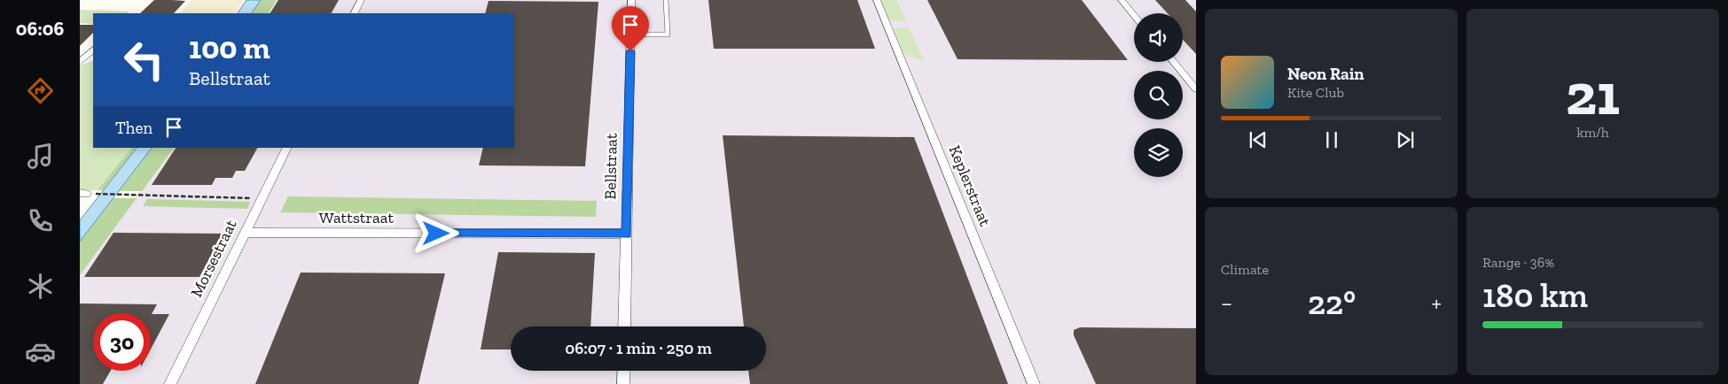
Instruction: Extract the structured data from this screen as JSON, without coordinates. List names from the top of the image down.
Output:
{
  "streets": {
    "street": [
      "Bellstraat",
      "Keplerstraat",
      "Wattstraat",
      "Morsestraat"
    ]
  },
  "crossings": [
    ["Bellstraat", "Wattstraat"],
    ["Wattstraat", "Morsestraat"]
  ],
  "page": {
    "tabs": "06:06",
    "tile": [
      ["21", "km/h"],
      "Climate",
      ["Range · 36%", "180 km"]
    ],
    "turn": ["100 m", "Bellstraat"],
    "song": ["Neon Rain", "Kite Club"],
    "then": "Then",
    "heat": ["−", "22°", "+"],
    "limit": "30",
    "trip": "06:07 · 1 min · 250 m"
  }
}
